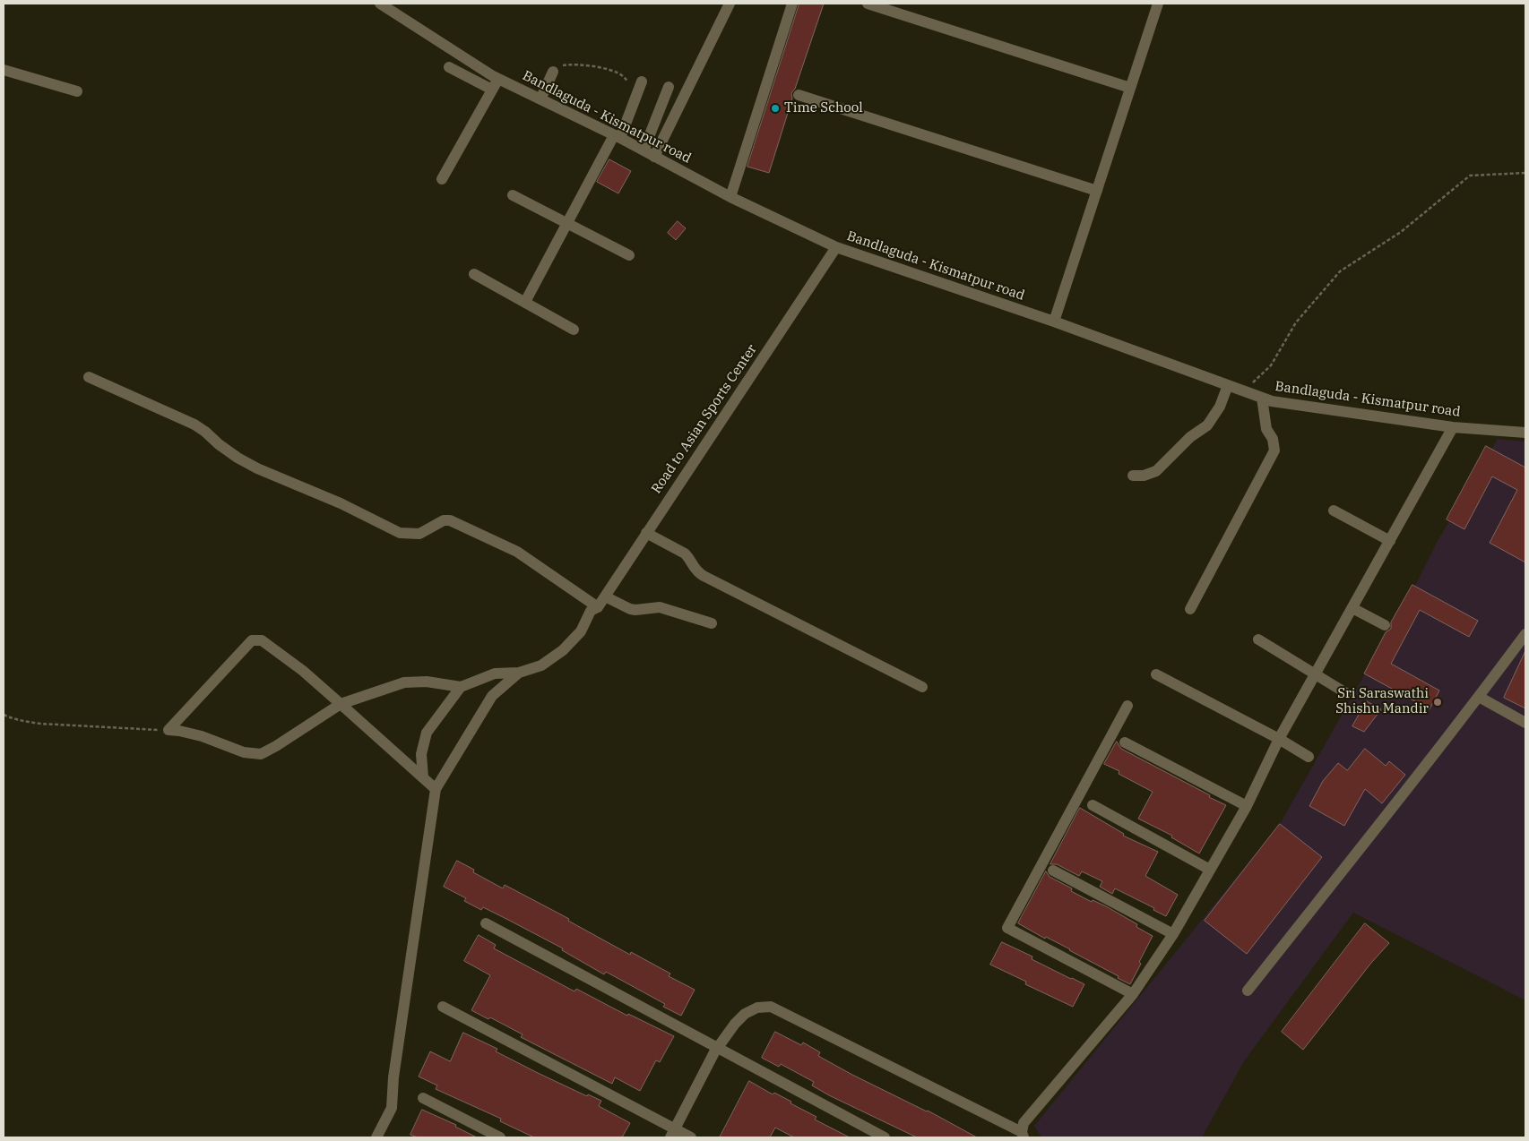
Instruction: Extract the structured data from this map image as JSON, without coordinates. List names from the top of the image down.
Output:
{
  "streets": {
    "street": ["Bandlaguda - Kismatpur road", "Road to Asian Sports Center"]
  },
  "crossings": [
    ["Bandlaguda - Kismatpur road", "Road to Asian Sports Center"]
  ],
  "places": ["Time School", "Sri Saraswathi Shishu Mandir"]
}
